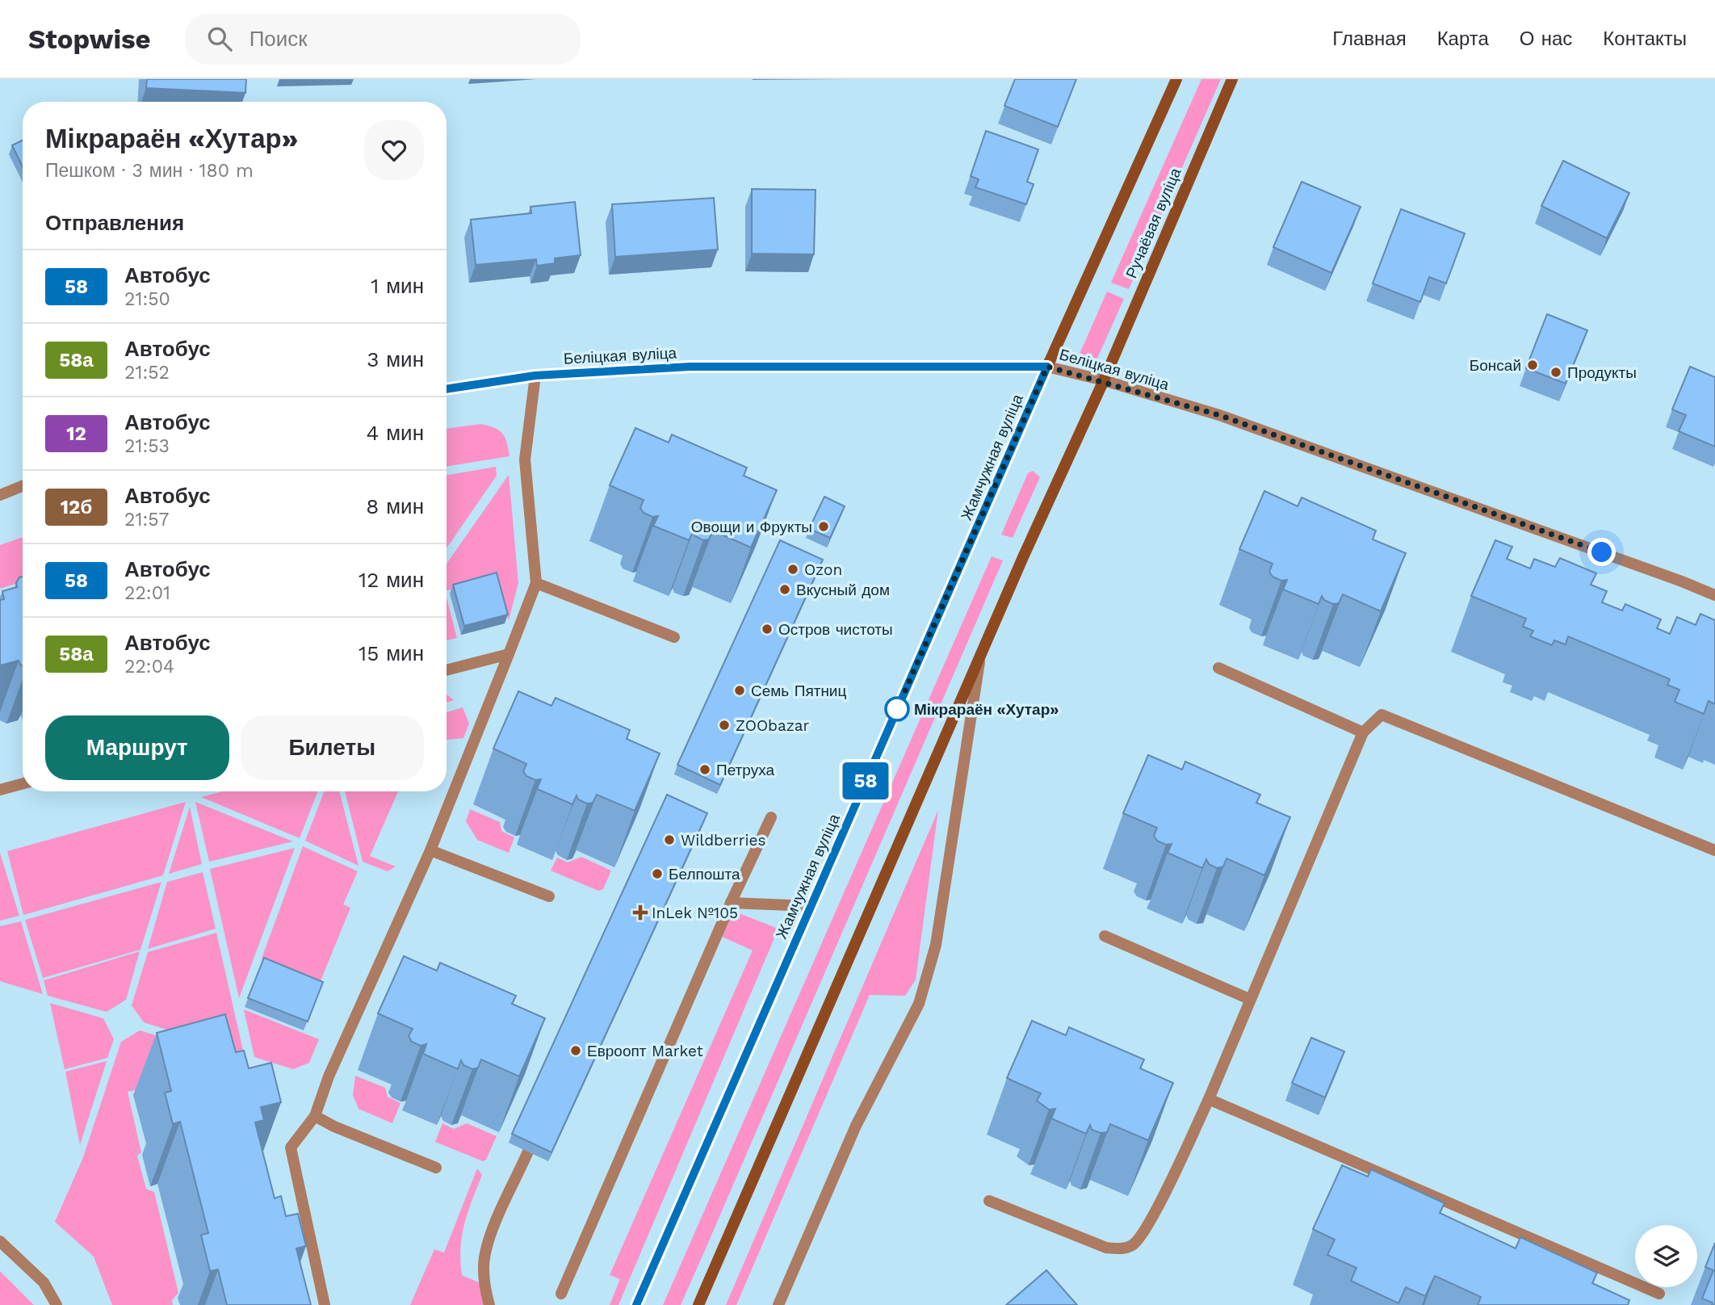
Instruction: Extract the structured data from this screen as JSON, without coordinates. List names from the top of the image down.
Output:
{
  "streets": {
    "main road": ["Ручаёвая вуліца", "Жамчужная вуліца"],
    "street": ["Беліцкая вуліца"]
  },
  "crossings": [
    ["Ручаёвая вуліца", "Беліцкая вуліца"],
    ["Беліцкая вуліца", "Жамчужная вуліца"]
  ],
  "places": {
    "other": [
      "Бонсай",
      "Продукты",
      "Овощи и Фрукты",
      "Ozon",
      "Вкусный дом",
      "Остров чистоты",
      "Семь Пятниц",
      "Мікрараён «Хутар»",
      "ZOObazar",
      "Петруха",
      "Wildberries",
      "Белпошта",
      "Евроопт Market"
    ],
    "health": ["InLek №105"]
  },
  "lines": ["bus line 58"],
  "page": {
    "header": "Stopwise",
    "search": "Поиск",
    "nav": [
      "Главная",
      "Карта",
      "О нас",
      "Контакты"
    ],
    "on_map": "58",
    "heading": [
      ["Мікрараён «Хутар»", "Пешком · 3 мин · 180 m"],
      "Отправления"
    ],
    "list": [
      {
        "mark": "58",
        "name": "Автобус",
        "note": "21:50",
        "value": "1 мин"
      },
      {
        "mark": "58а",
        "name": "Автобус",
        "note": "21:52",
        "value": "3 мин"
      },
      {
        "mark": "12",
        "name": "Автобус",
        "note": "21:53",
        "value": "4 мин"
      },
      {
        "mark": "12б",
        "name": "Автобус",
        "note": "21:57",
        "value": "8 мин"
      },
      {
        "mark": "58",
        "name": "Автобус",
        "note": "22:01",
        "value": "12 мин"
      },
      {
        "mark": "58а",
        "name": "Автобус",
        "note": "22:04",
        "value": "15 мин"
      }
    ],
    "buttons": ["Маршрут", "Билеты"]
  }
}
